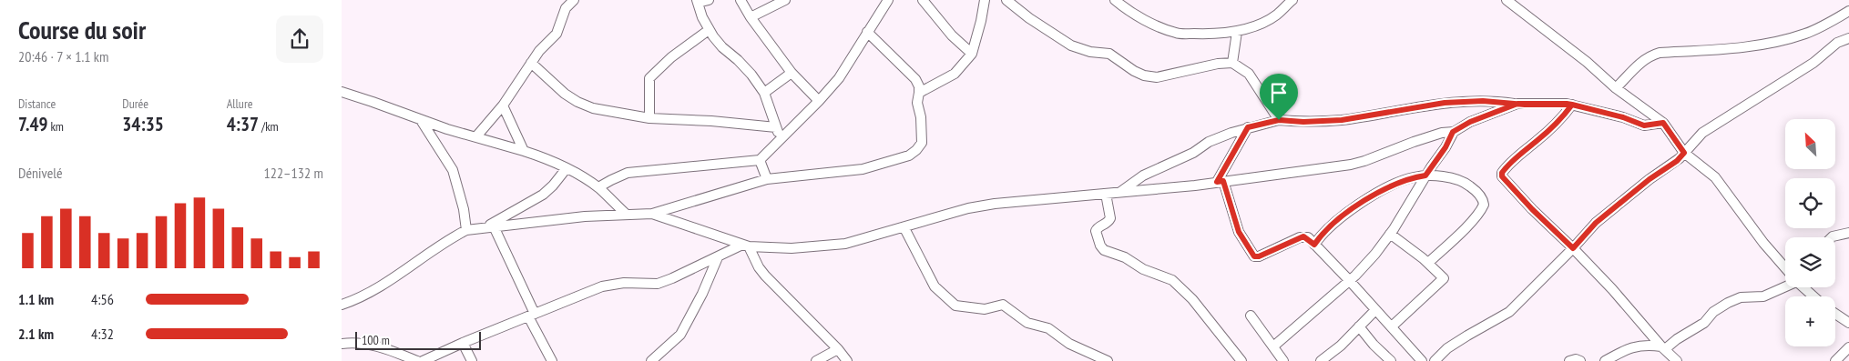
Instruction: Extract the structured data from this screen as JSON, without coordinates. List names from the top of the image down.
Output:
{
  "scale_bar": "100 m",
  "north": "top left",
  "page": {
    "heading": ["Course du soir", "20:46 · 7 × 1.1 km"],
    "stats": [
      ["Distance", "7.49 km"],
      ["Durée", "34:35"],
      ["Allure", "4:37 /km"]
    ],
    "map_buttons": "+",
    "chart": ["Dénivelé", "122–132 m"],
    "list": [
      {
        "name": "1.1 km",
        "note": "4:56"
      },
      {
        "name": "2.1 km",
        "note": "4:32"
      }
    ],
    "scale": "100 m"
  }
}
